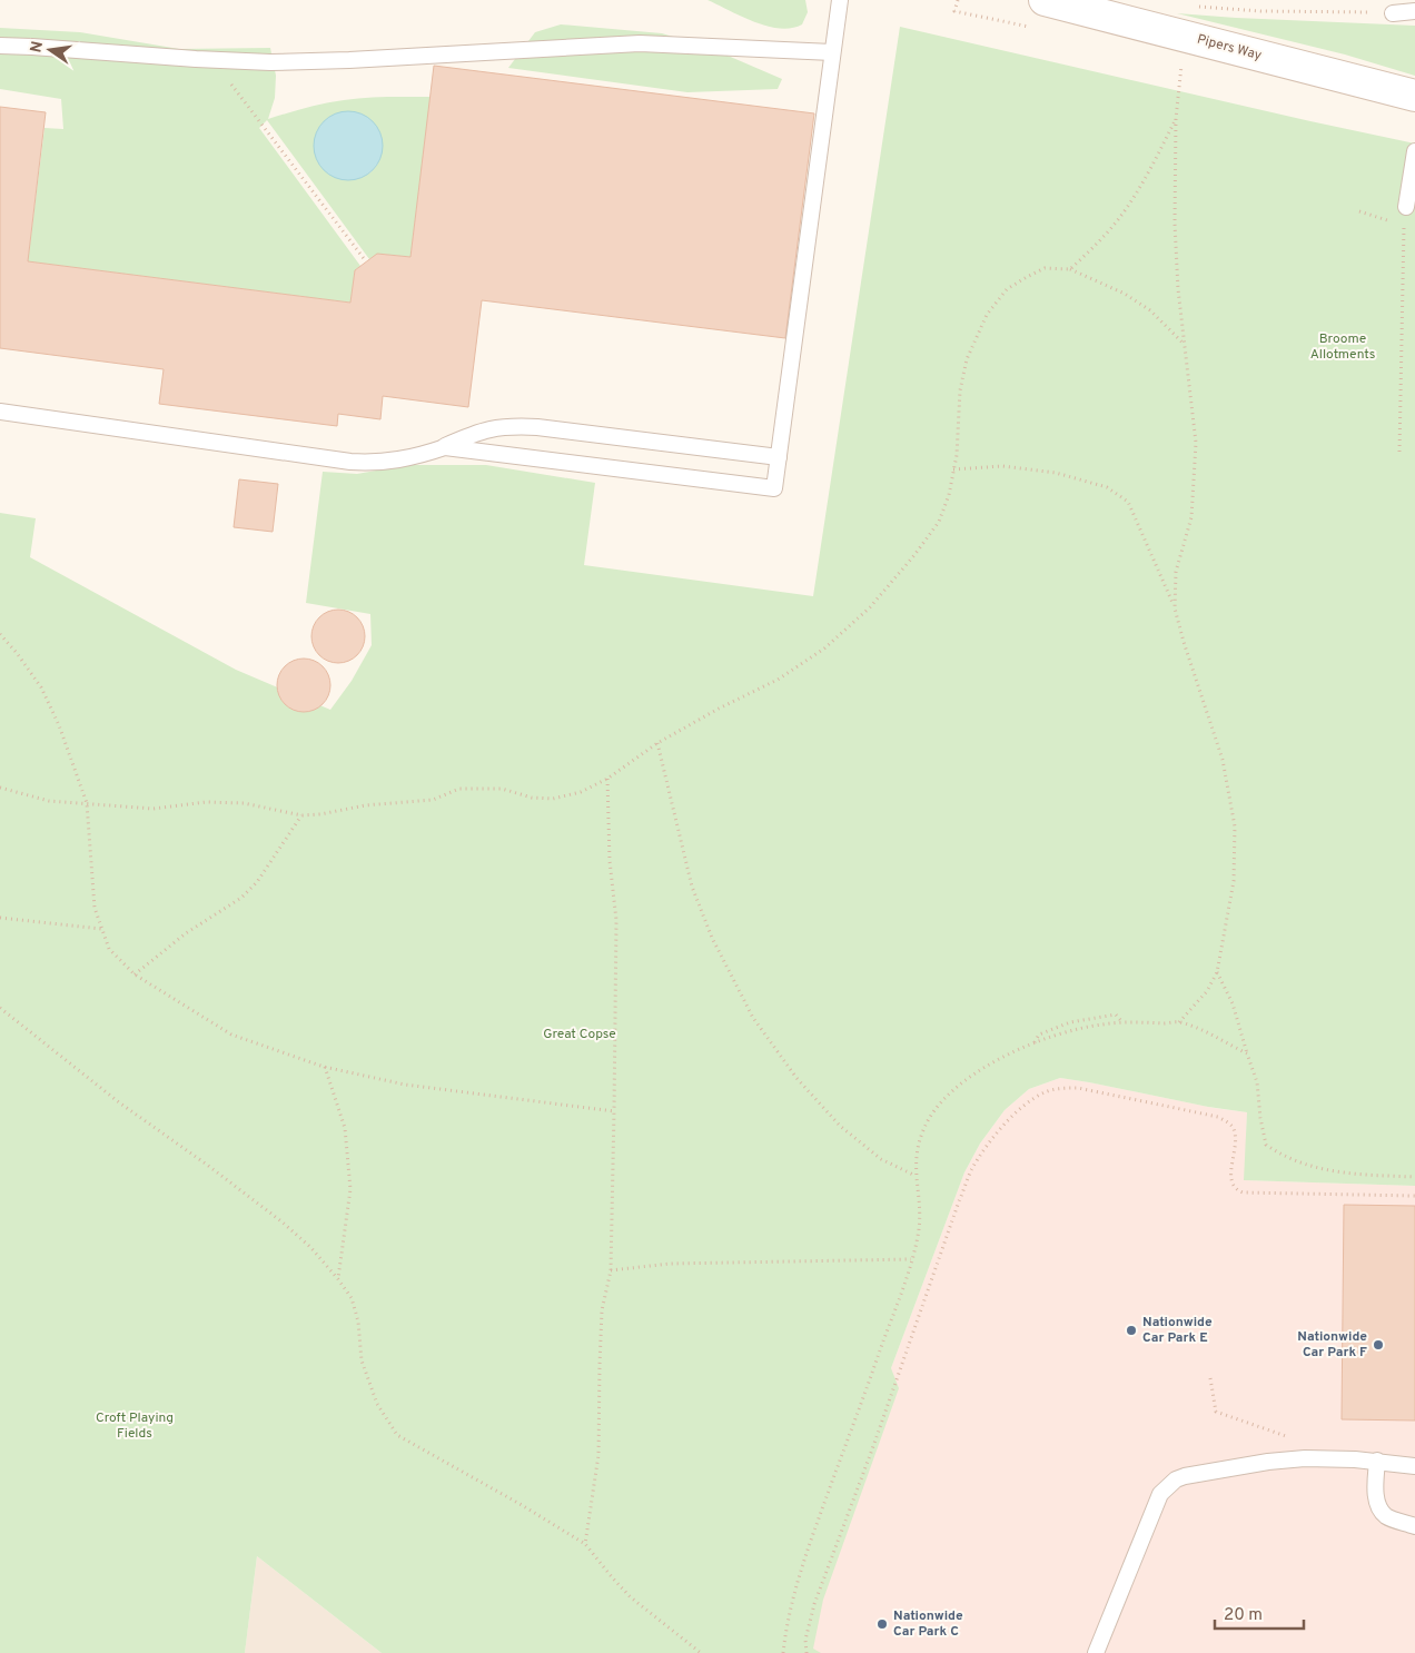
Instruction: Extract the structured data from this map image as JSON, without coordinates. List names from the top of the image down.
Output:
{
  "streets": {
    "main road": ["Pipers Way"]
  },
  "parks": ["Broome Allotments", "Great Copse", "Croft Playing Fields"],
  "places": ["Nationwide Car Park E", "Nationwide Car Park F", "Nationwide Car Park C"],
  "scale_bar": "20 m",
  "north": "left"
}
